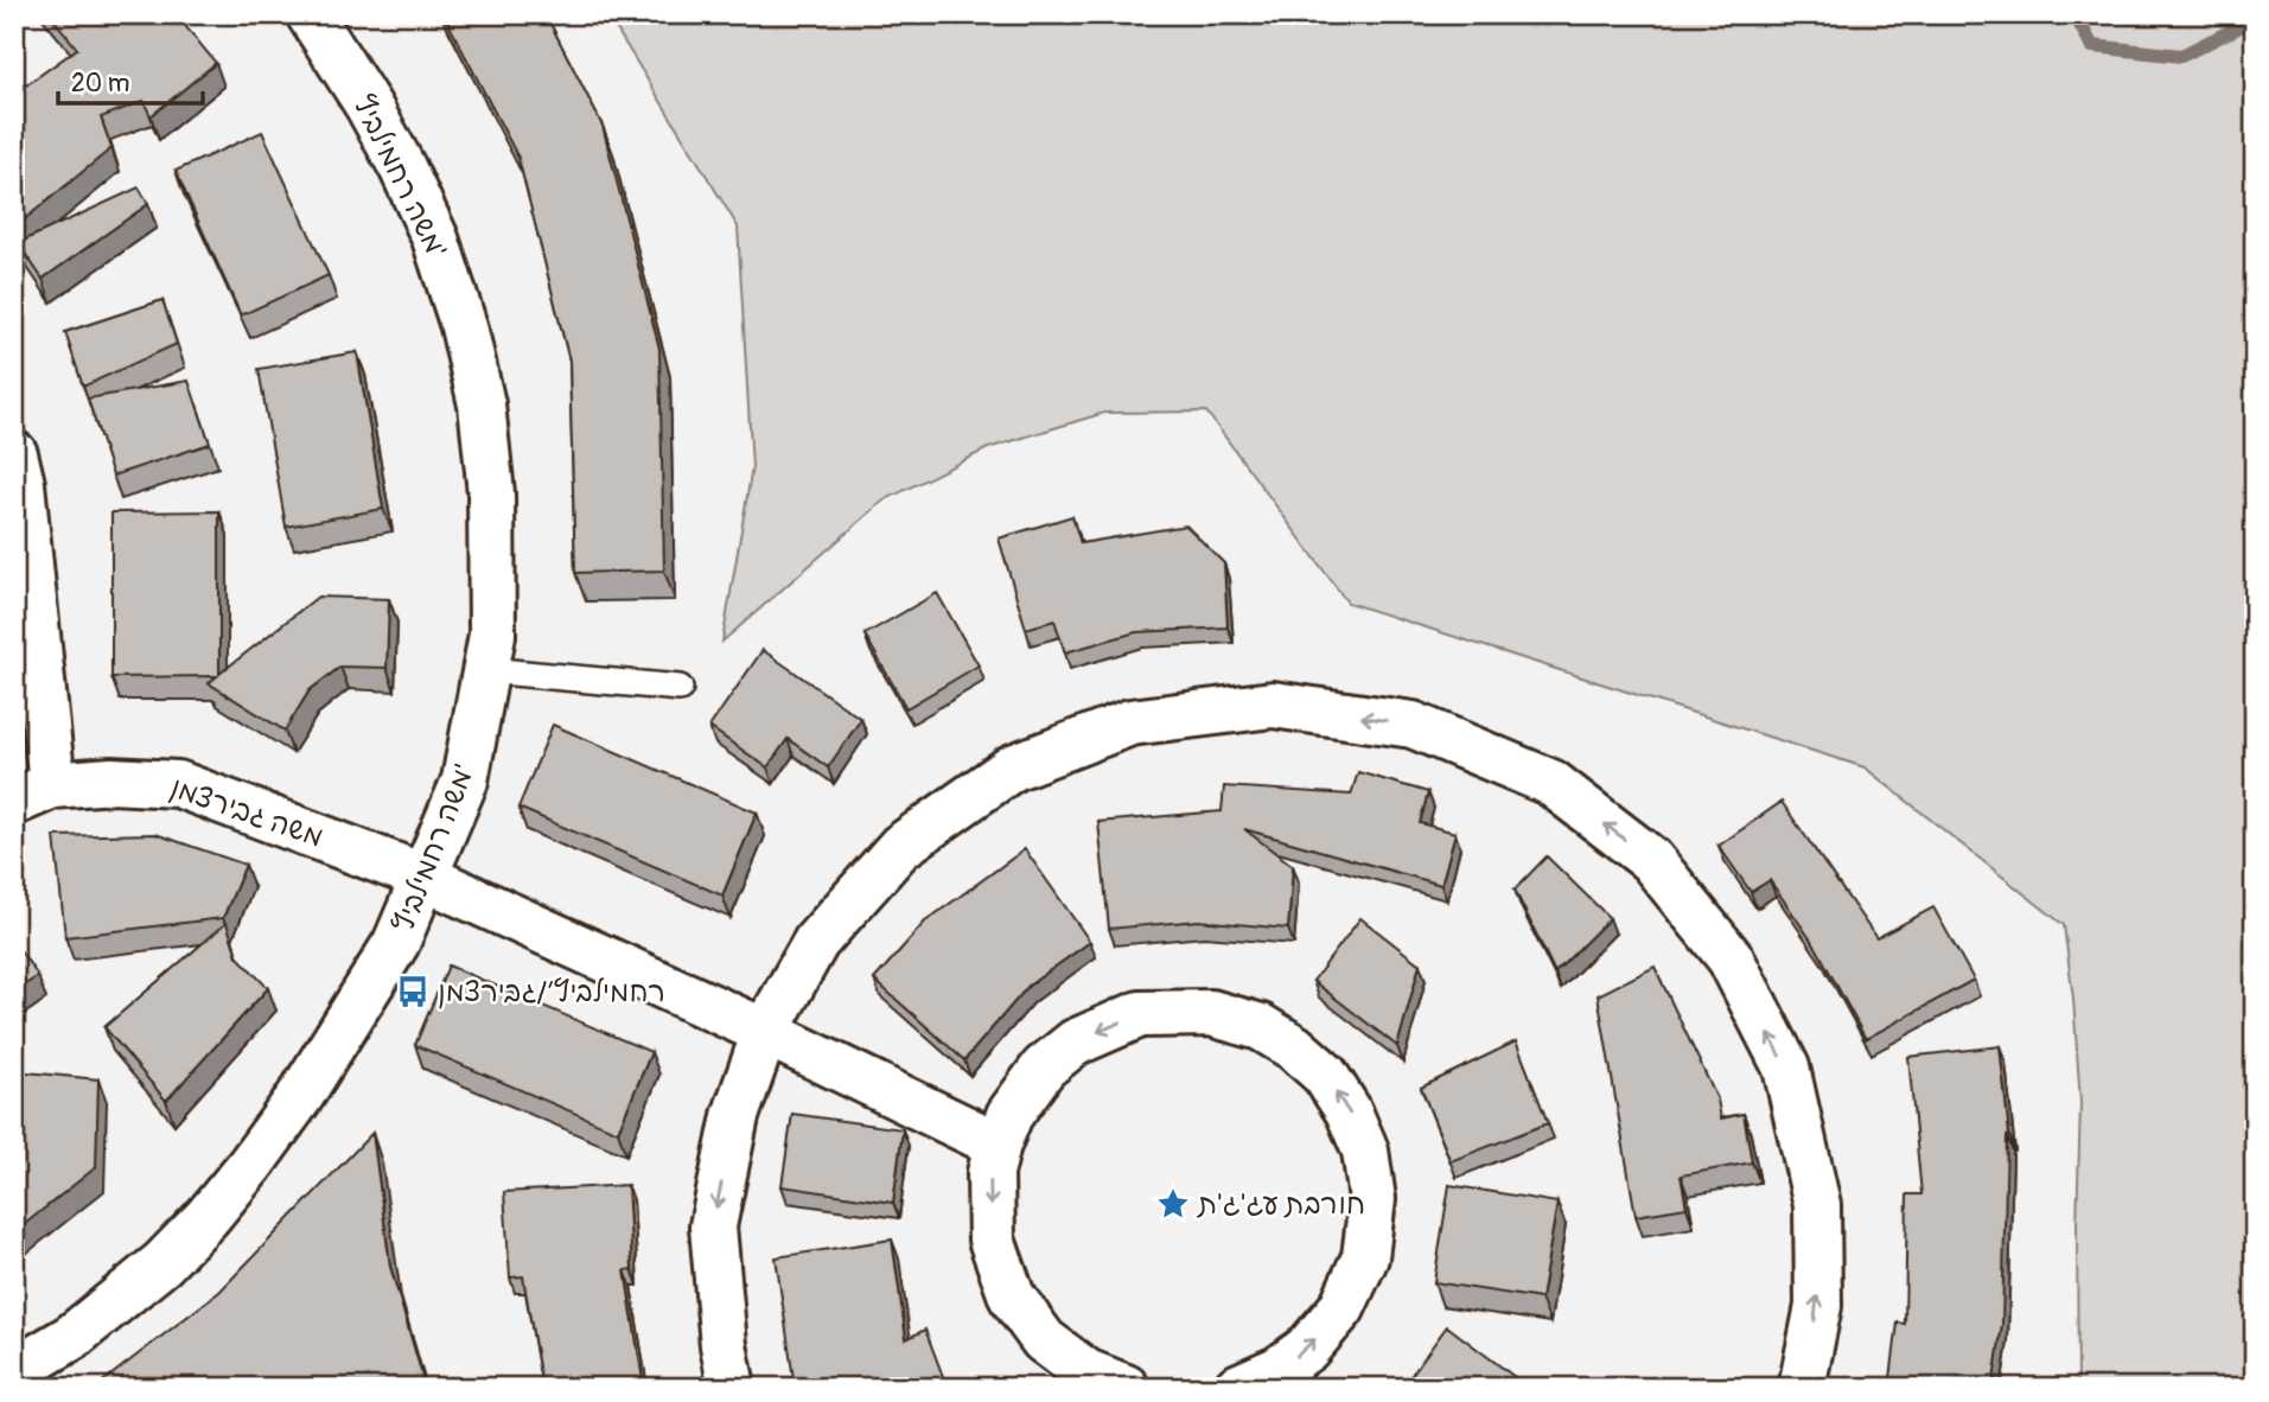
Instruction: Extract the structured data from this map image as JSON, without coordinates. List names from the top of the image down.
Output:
{
  "streets": {
    "street": ["משה רחמילביץ'", "משה גבירצמן"]
  },
  "crossings": [
    ["משה רחמילביץ'", "משה גבירצמן"]
  ],
  "places": {
    "bus stop": ["רחמילביץ׳/גבירצמן"],
    "place": ["חורבת עג'ג'ת"]
  },
  "scale_bar": "20 m"
}
